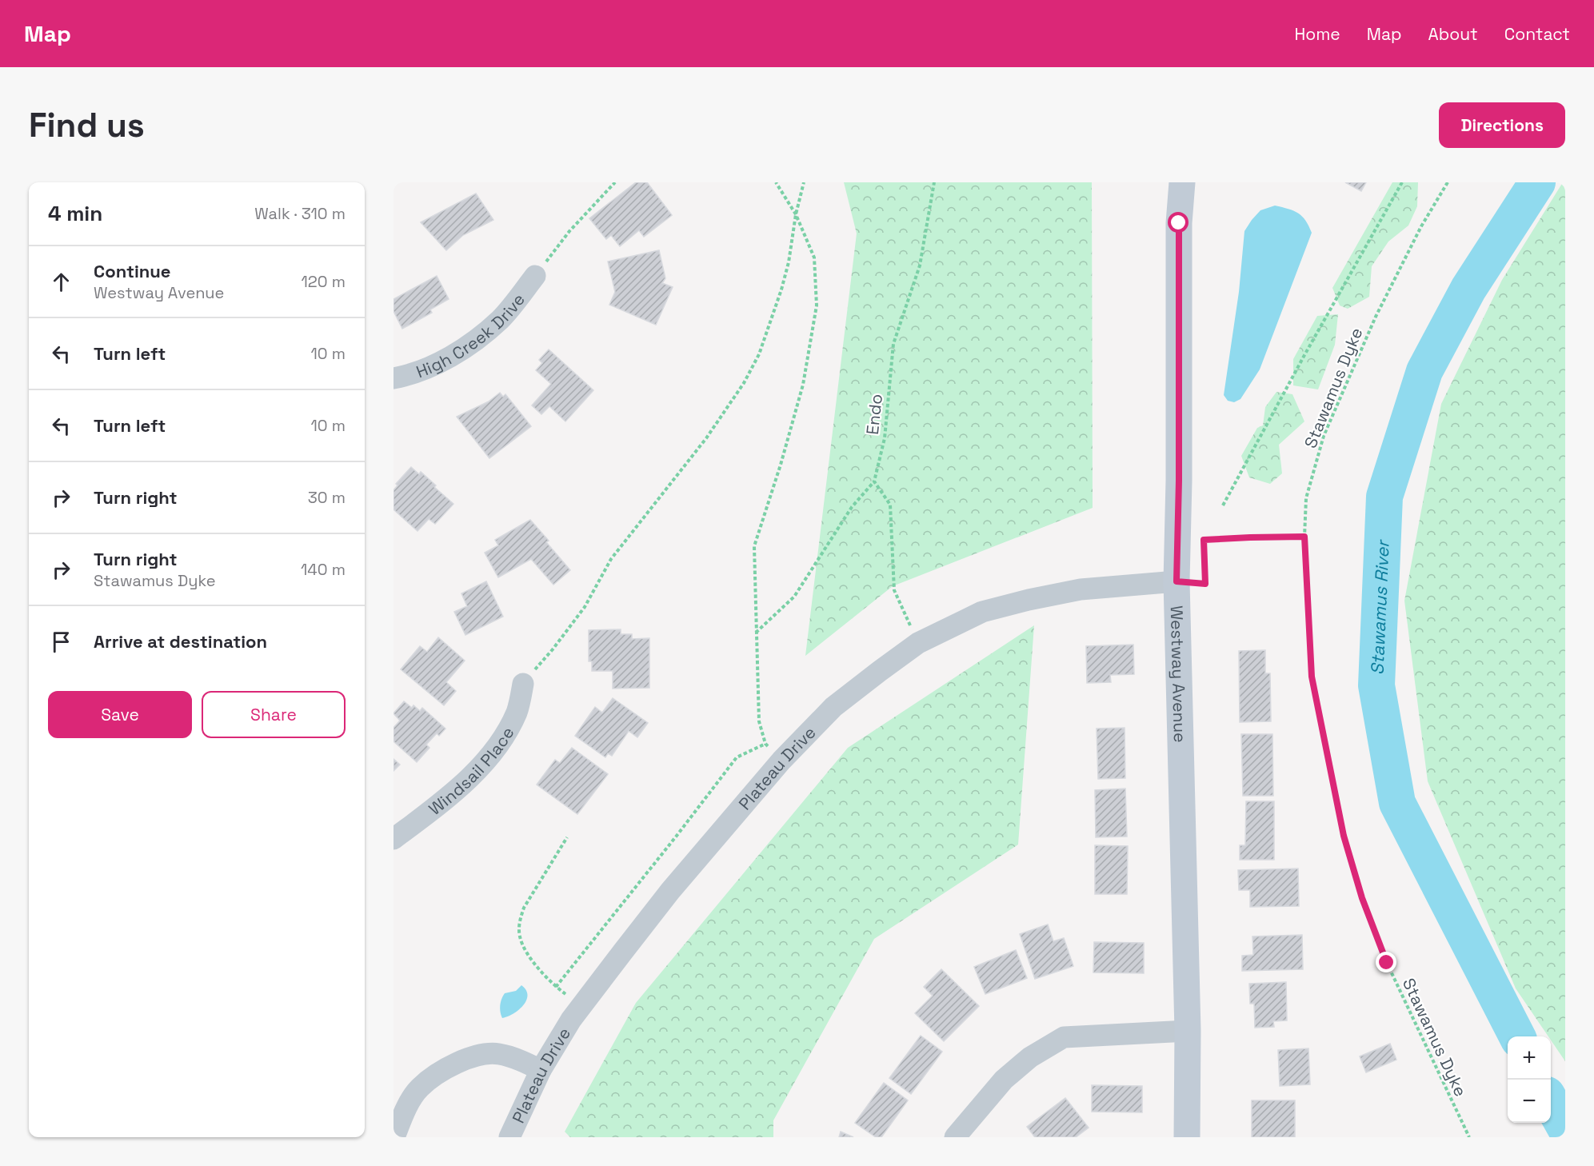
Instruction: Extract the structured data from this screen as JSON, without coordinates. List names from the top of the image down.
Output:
{
  "streets": {
    "street": [
      "High Creek Drive",
      "Westway Avenue",
      "Windsail Place",
      "Plateau Drive"
    ],
    "path": ["Stawamus Dyke", "Endo"]
  },
  "crossings": [
    ["Westway Avenue", "Plateau Drive"]
  ],
  "water": ["Stawamus River"],
  "page": {
    "header": "Map",
    "nav": [
      "Home",
      "Map",
      "About",
      "Contact"
    ],
    "buttons": [
      "Directions",
      ["Save", "Share"]
    ],
    "title": "Find us",
    "heading": ["4 min", "Walk · 310 m"],
    "list": [
      ["Continue", "Westway Avenue", "120 m"],
      ["Turn left", "10 m"],
      ["Turn left", "10 m"],
      ["Turn right", "30 m"],
      ["Turn right", "Stawamus Dyke", "140 m"],
      "Arrive at destination"
    ],
    "map_buttons": ["+", "−"]
  }
}
